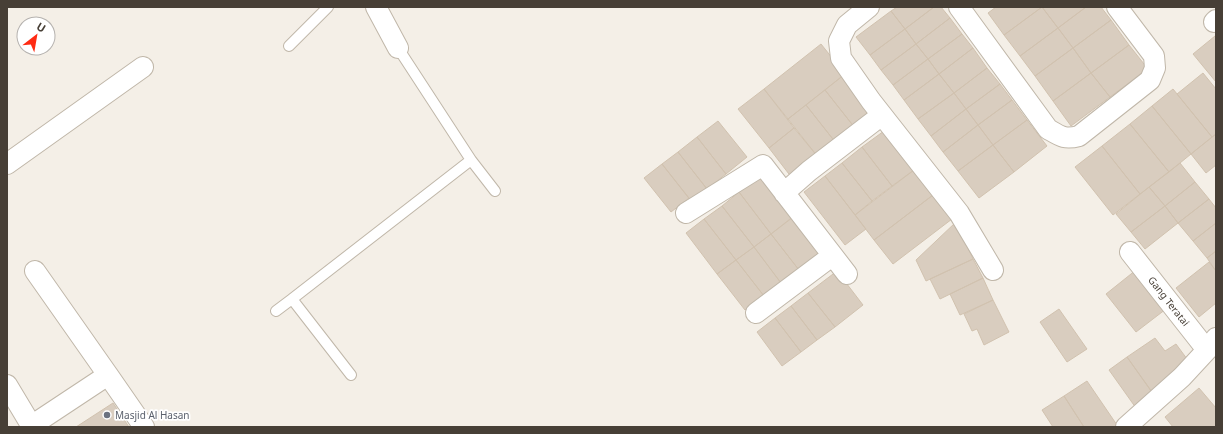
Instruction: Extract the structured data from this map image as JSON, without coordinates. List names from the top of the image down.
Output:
{
  "streets": {
    "street": ["Gang Teratai"]
  },
  "places": ["Masjid Al Hasan"],
  "north": "top right"
}
